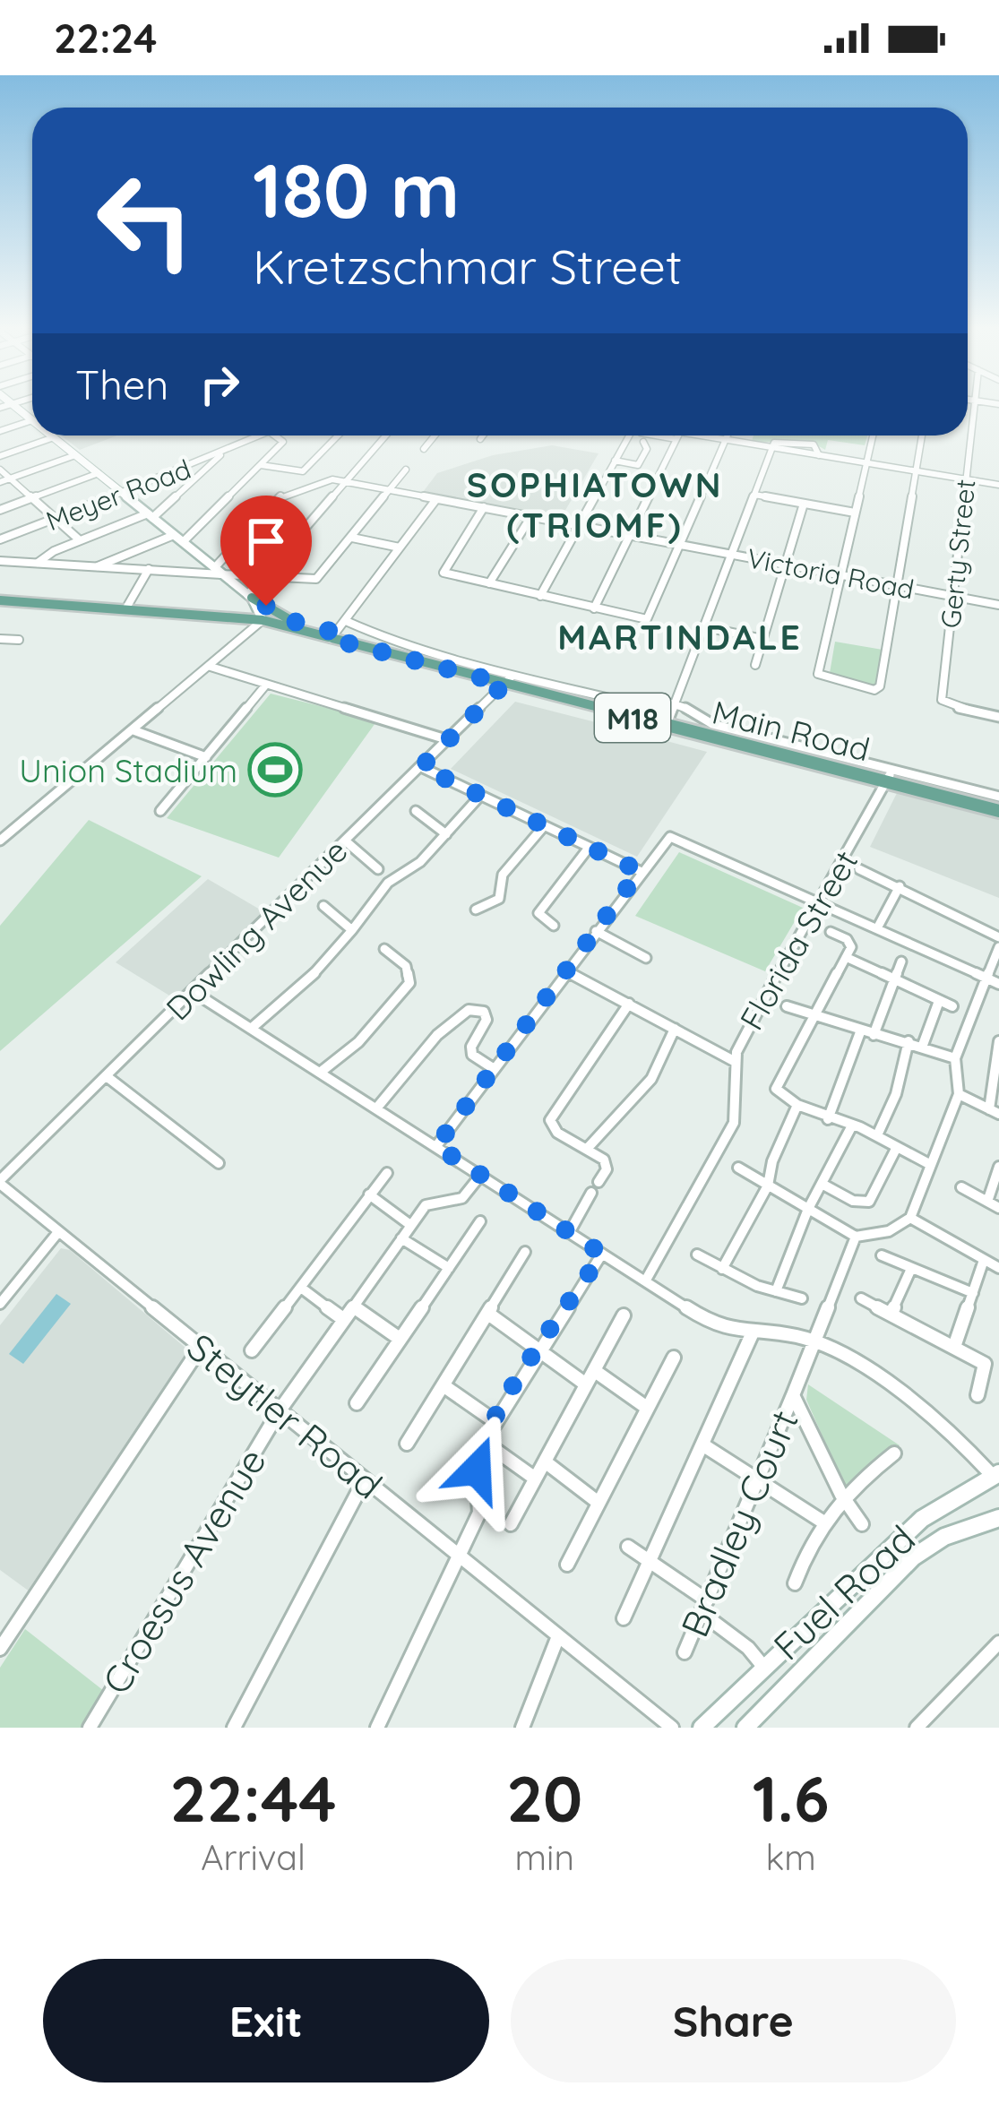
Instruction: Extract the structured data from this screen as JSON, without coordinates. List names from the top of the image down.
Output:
{
  "streets": {
    "main road": ["M18", "Main Road", "Fuel Road"],
    "street": [
      "Meyer Road",
      "Gerty Street",
      "Victoria Road",
      "Dowling Avenue",
      "Florida Street",
      "Steytler Road",
      "Bradley Court",
      "Croesus Avenue"
    ]
  },
  "crossings": [
    ["Gerty Street", "Victoria Road"],
    ["Main Road", "Dowling Avenue"],
    ["Main Road", "Florida Street"],
    ["Dowling Avenue", "Steytler Road"],
    ["Steytler Road", "Croesus Avenue"]
  ],
  "districts": ["SOPHIATOWN (TRIOMF)", "MARTINDALE"],
  "places": {
    "sports": ["Union Stadium"]
  },
  "page": {
    "status": "22:24",
    "turn": ["180 m", "Kretzschmar Street"],
    "then": "Then",
    "eta": [
      "22:44",
      "Arrival",
      "20",
      "min",
      "1.6",
      "km"
    ],
    "buttons": ["Exit", "Share"]
  }
}
